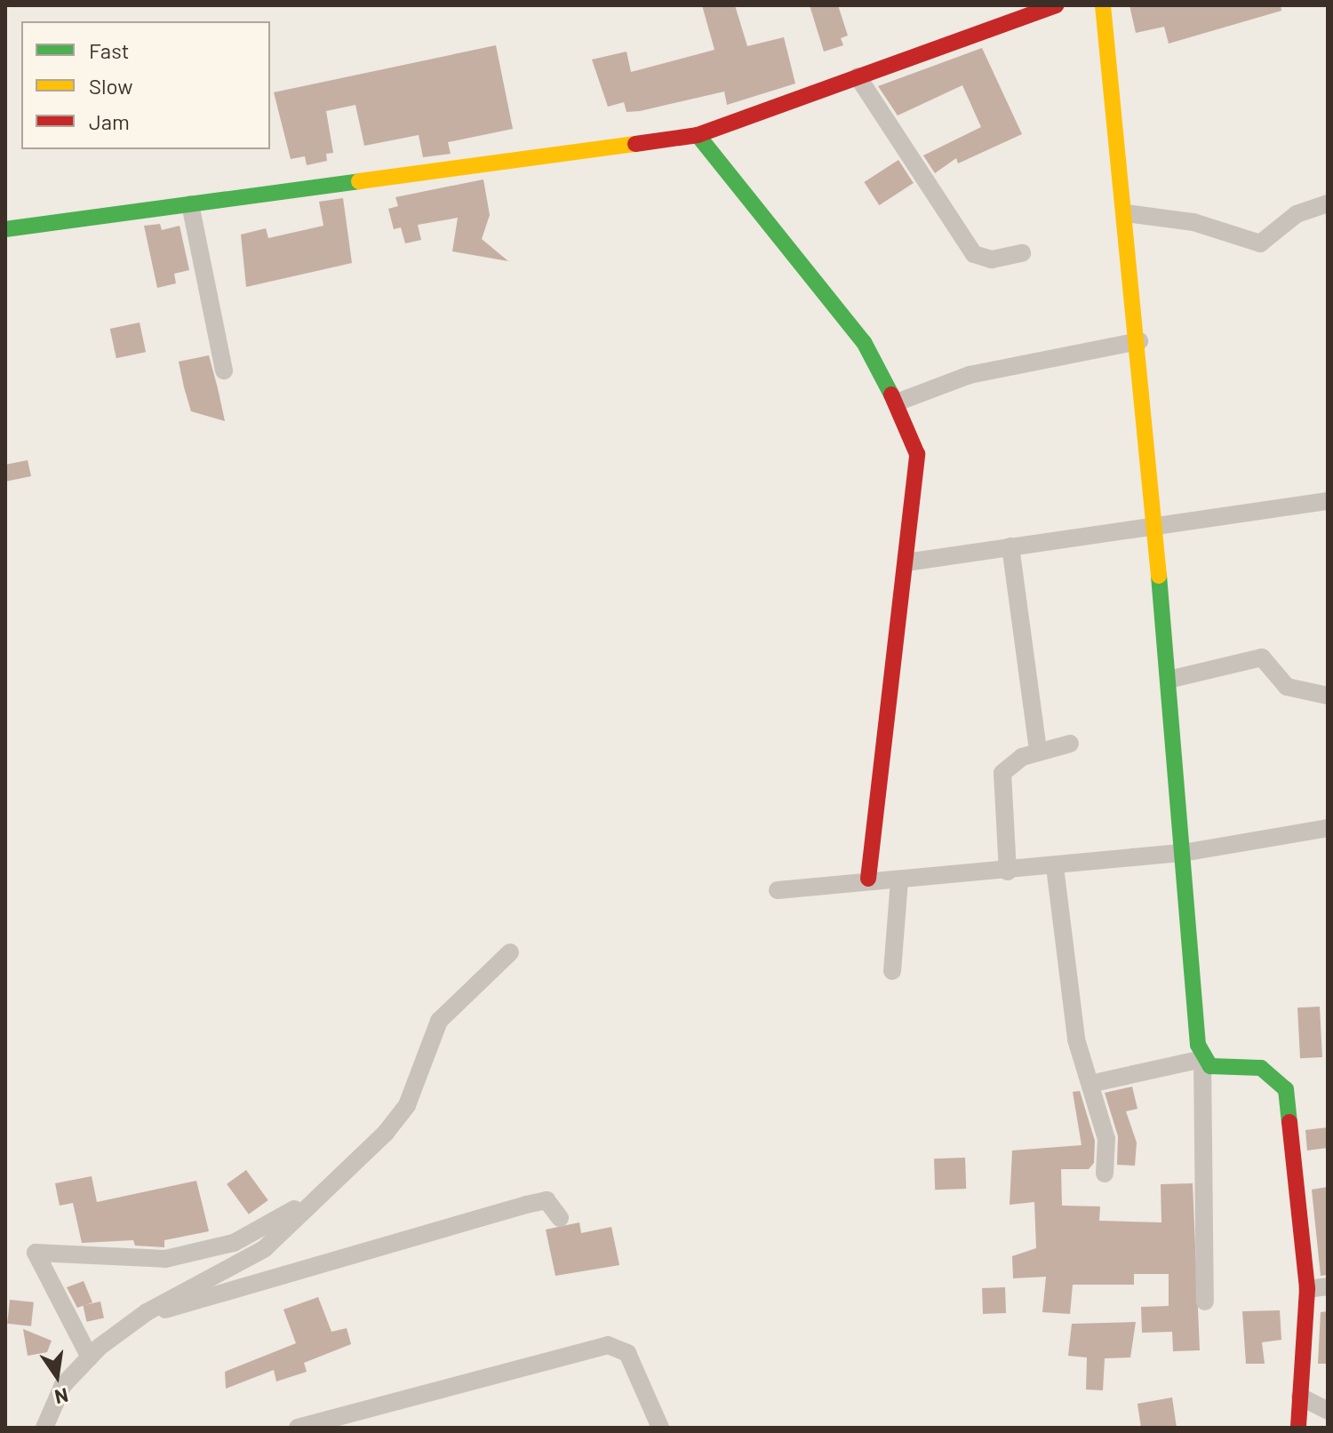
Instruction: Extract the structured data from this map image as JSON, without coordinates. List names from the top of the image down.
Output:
{
  "legend": ["Fast", "Slow", "Jam"],
  "north": "bottom"
}
